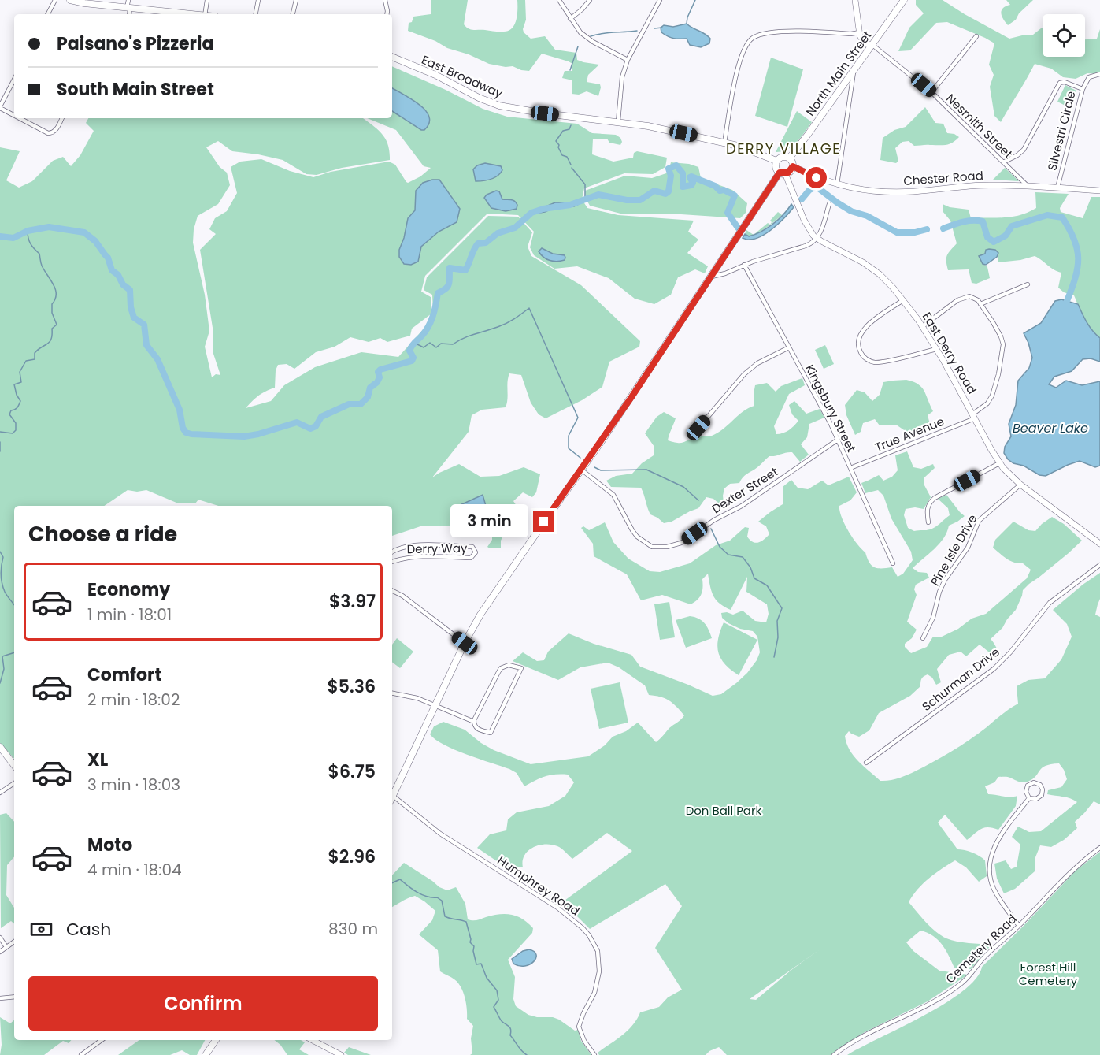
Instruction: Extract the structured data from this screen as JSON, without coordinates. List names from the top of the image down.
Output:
{
  "streets": {
    "main road": ["North Main Street", "East Broadway"],
    "street": [
      "Nesmith Street",
      "Silvestri Circle",
      "Chester Road",
      "East Derry Road",
      "Kingsbury Street",
      "True Avenue",
      "Dexter Street",
      "Derry Way",
      "Pine Isle Drive",
      "Schurman Drive",
      "Humphrey Road",
      "Cemetery Road"
    ]
  },
  "crossings": [
    ["North Main Street", "East Broadway"],
    ["North Main Street", "Nesmith Street"],
    ["North Main Street", "Chester Road"],
    ["North Main Street", "East Derry Road"],
    ["East Broadway", "Chester Road"],
    ["East Broadway", "East Derry Road"],
    ["Nesmith Street", "Silvestri Circle"],
    ["Nesmith Street", "Chester Road"],
    ["Silvestri Circle", "Chester Road"],
    ["Chester Road", "East Derry Road"],
    ["East Derry Road", "True Avenue"],
    ["East Derry Road", "Pine Isle Drive"],
    ["Kingsbury Street", "True Avenue"],
    ["Kingsbury Street", "Dexter Street"]
  ],
  "districts": ["DERRY VILLAGE"],
  "water": ["Beaver Lake"],
  "parks": ["Don Ball Park", "Forest Hill Cemetery"],
  "page": {
    "banner": ["Paisano's Pizzeria", "South Main Street"],
    "bubble": "3 min",
    "heading": "Choose a ride",
    "list": [
      {
        "name": "Economy",
        "note": "1 min · 18:01",
        "value": "$3.97"
      },
      {
        "name": "Comfort",
        "note": "2 min · 18:02",
        "value": "$5.36"
      },
      {
        "name": "XL",
        "note": "3 min · 18:03",
        "value": "$6.75"
      },
      {
        "name": "Moto",
        "note": "4 min · 18:04",
        "value": "$2.96"
      }
    ],
    "pay": ["Cash", "830 m"],
    "buttons": "Confirm"
  }
}
